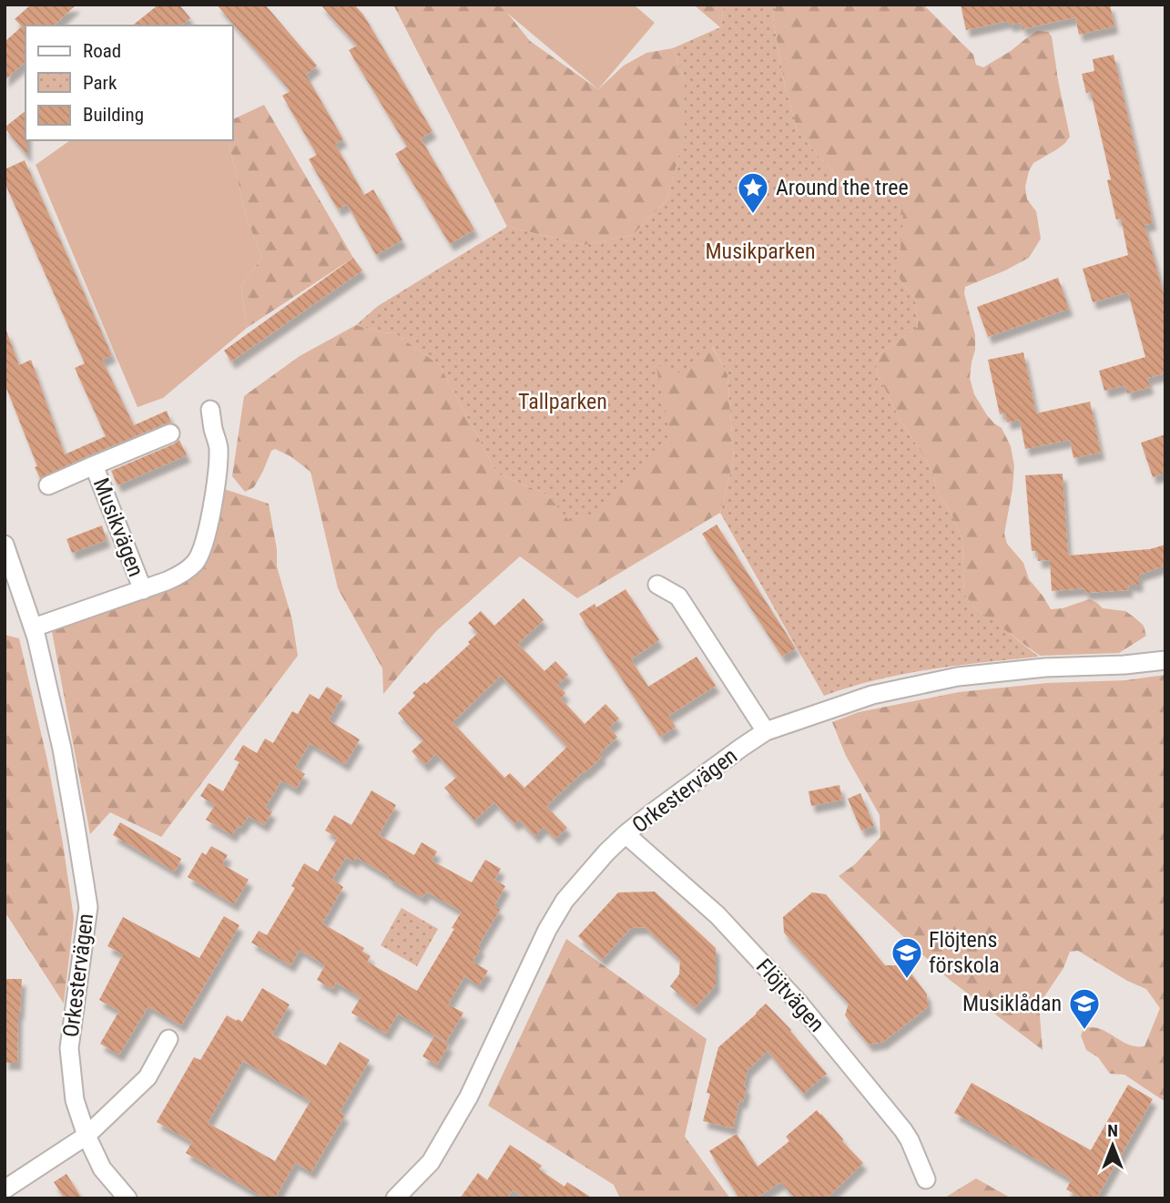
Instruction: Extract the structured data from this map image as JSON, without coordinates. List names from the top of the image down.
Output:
{
  "streets": {
    "street": ["Musikvägen", "Orkestervägen", "Flöjtvägen"]
  },
  "crossings": [
    ["Musikvägen", "Orkestervägen"],
    ["Orkestervägen", "Flöjtvägen"]
  ],
  "parks": ["Musikparken", "Tallparken"],
  "places": {
    "place": ["Around the tree"],
    "school or university": ["Flöjtens förskola", "Musiklådan"]
  },
  "legend": ["Road", "Park", "Building"],
  "north": "top"
}
